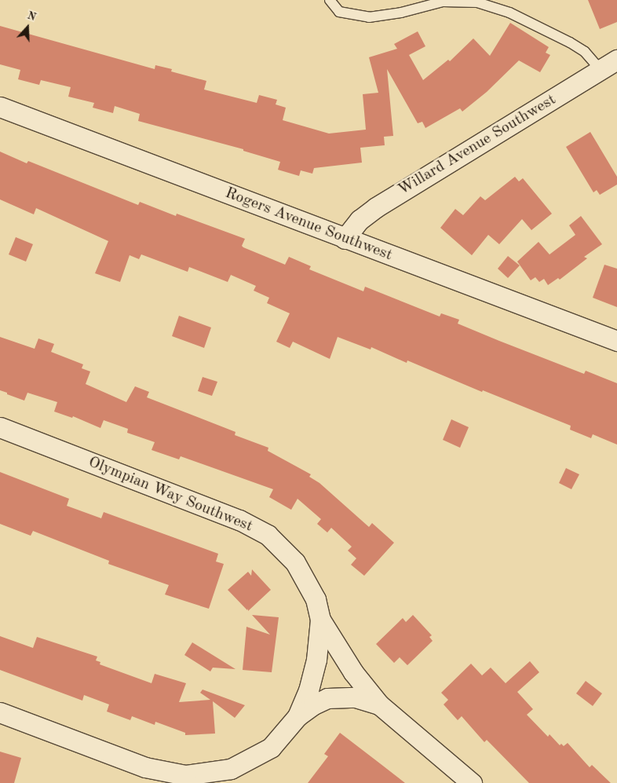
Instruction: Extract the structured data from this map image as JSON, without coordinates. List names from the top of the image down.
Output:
{
  "streets": {
    "street": ["Willard Avenue Southwest", "Rogers Avenue Southwest", "Olympian Way Southwest"]
  },
  "crossings": [
    ["Willard Avenue Southwest", "Rogers Avenue Southwest"]
  ],
  "north": "top"
}
